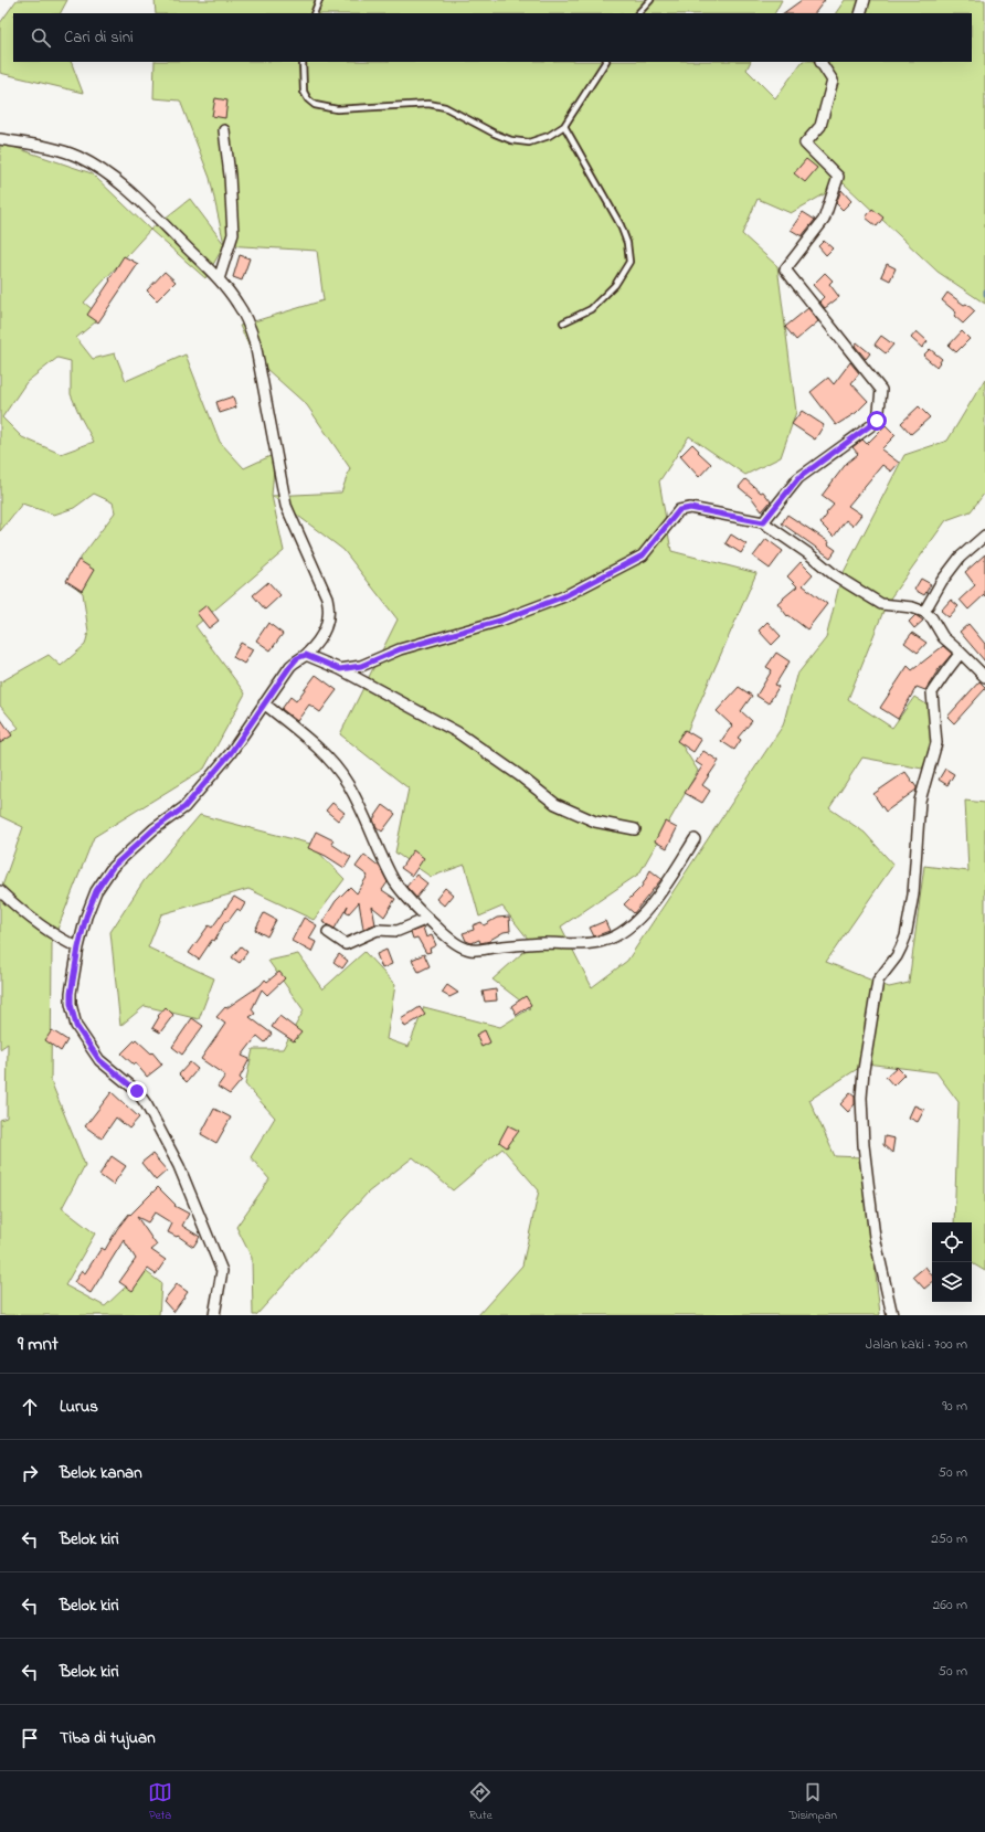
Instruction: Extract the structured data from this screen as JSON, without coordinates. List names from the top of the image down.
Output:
{
  "page": {
    "search": "Cari di sini",
    "heading": ["9 mnt", "Jalan kaki · 700 m"],
    "list": [
      ["Lurus", "90 m"],
      ["Belok kanan", "50 m"],
      ["Belok kiri", "250 m"],
      ["Belok kiri", "260 m"],
      ["Belok kiri", "50 m"],
      "Tiba di tujuan"
    ],
    "nav": ["Peta", "Rute", "Disimpan"]
  }
}
